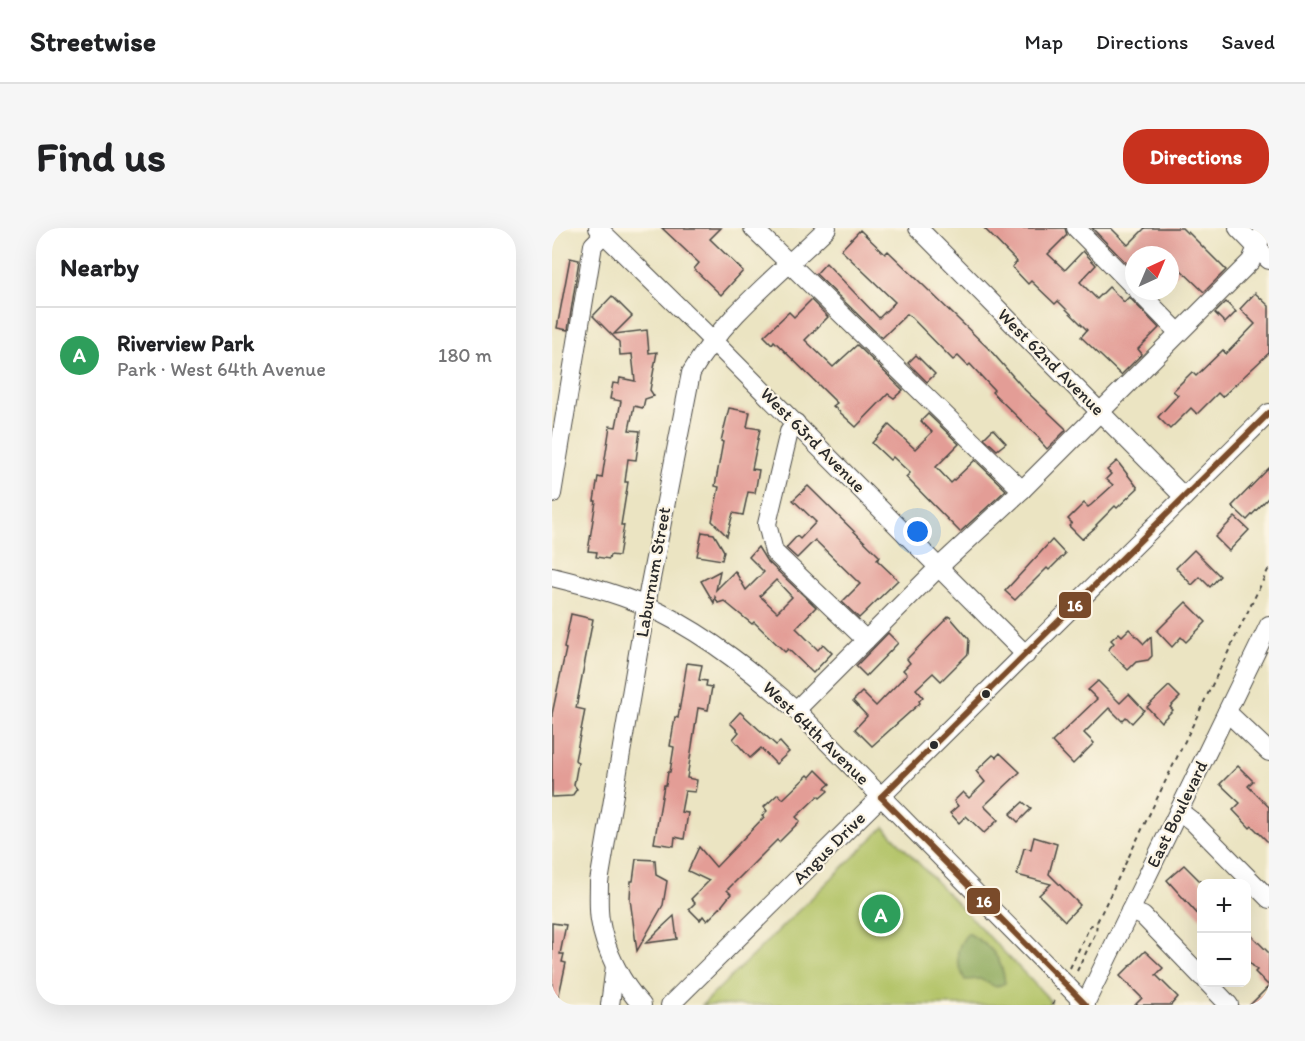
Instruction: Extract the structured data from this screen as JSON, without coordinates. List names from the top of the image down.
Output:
{
  "streets": {
    "street": [
      "West 62nd Avenue",
      "West 63rd Avenue",
      "Laburnum Street",
      "West 64th Avenue",
      "East Boulevard",
      "Angus Drive"
    ]
  },
  "crossings": [
    ["West 62nd Avenue", "Angus Drive"],
    ["West 63rd Avenue", "Laburnum Street"],
    ["West 63rd Avenue", "Angus Drive"],
    ["Laburnum Street", "West 64th Avenue"],
    ["West 64th Avenue", "East Boulevard"],
    ["West 64th Avenue", "Angus Drive"]
  ],
  "lines": ["transit line 16"],
  "north": "top right",
  "page": {
    "header": "Streetwise",
    "nav": ["Map", "Directions", "Saved"],
    "buttons": "Directions",
    "title": "Find us",
    "heading": "Nearby",
    "list": [
      {
        "mark": "A",
        "name": "Riverview Park",
        "note": "Park · West 64th Avenue",
        "value": "180 m"
      }
    ],
    "map_buttons": ["+", "−"],
    "pins": "A"
  }
}
